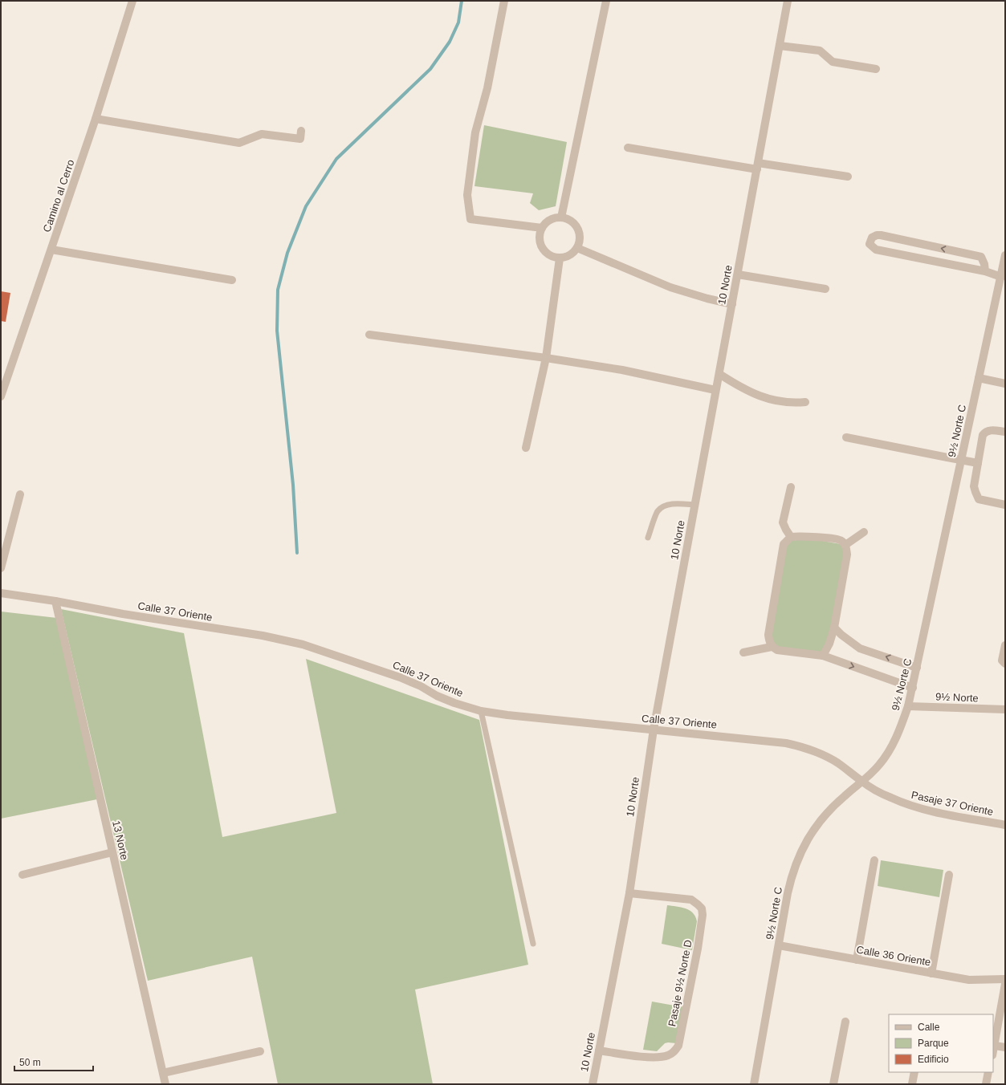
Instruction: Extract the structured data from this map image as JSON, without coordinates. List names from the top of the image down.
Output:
{
  "streets": {
    "street": [
      "Camino al Cerro",
      "10 Norte",
      "9½ Norte C",
      "Calle 37 Oriente",
      "9½ Norte",
      "Pasaje 37 Oriente",
      "13 Norte",
      "Calle 36 Oriente",
      "Pasaje 9½ Norte D"
    ]
  },
  "crossings": [
    ["10 Norte", "Calle 37 Oriente"],
    ["10 Norte", "Pasaje 9½ Norte D"],
    ["9½ Norte C", "Calle 37 Oriente"],
    ["9½ Norte C", "9½ Norte"],
    ["9½ Norte C", "Pasaje 37 Oriente"],
    ["9½ Norte C", "Calle 36 Oriente"],
    ["Calle 37 Oriente", "Pasaje 37 Oriente"],
    ["Calle 37 Oriente", "13 Norte"]
  ],
  "legend": ["Calle", "Parque", "Edificio"],
  "scale_bar": "50 m"
}
